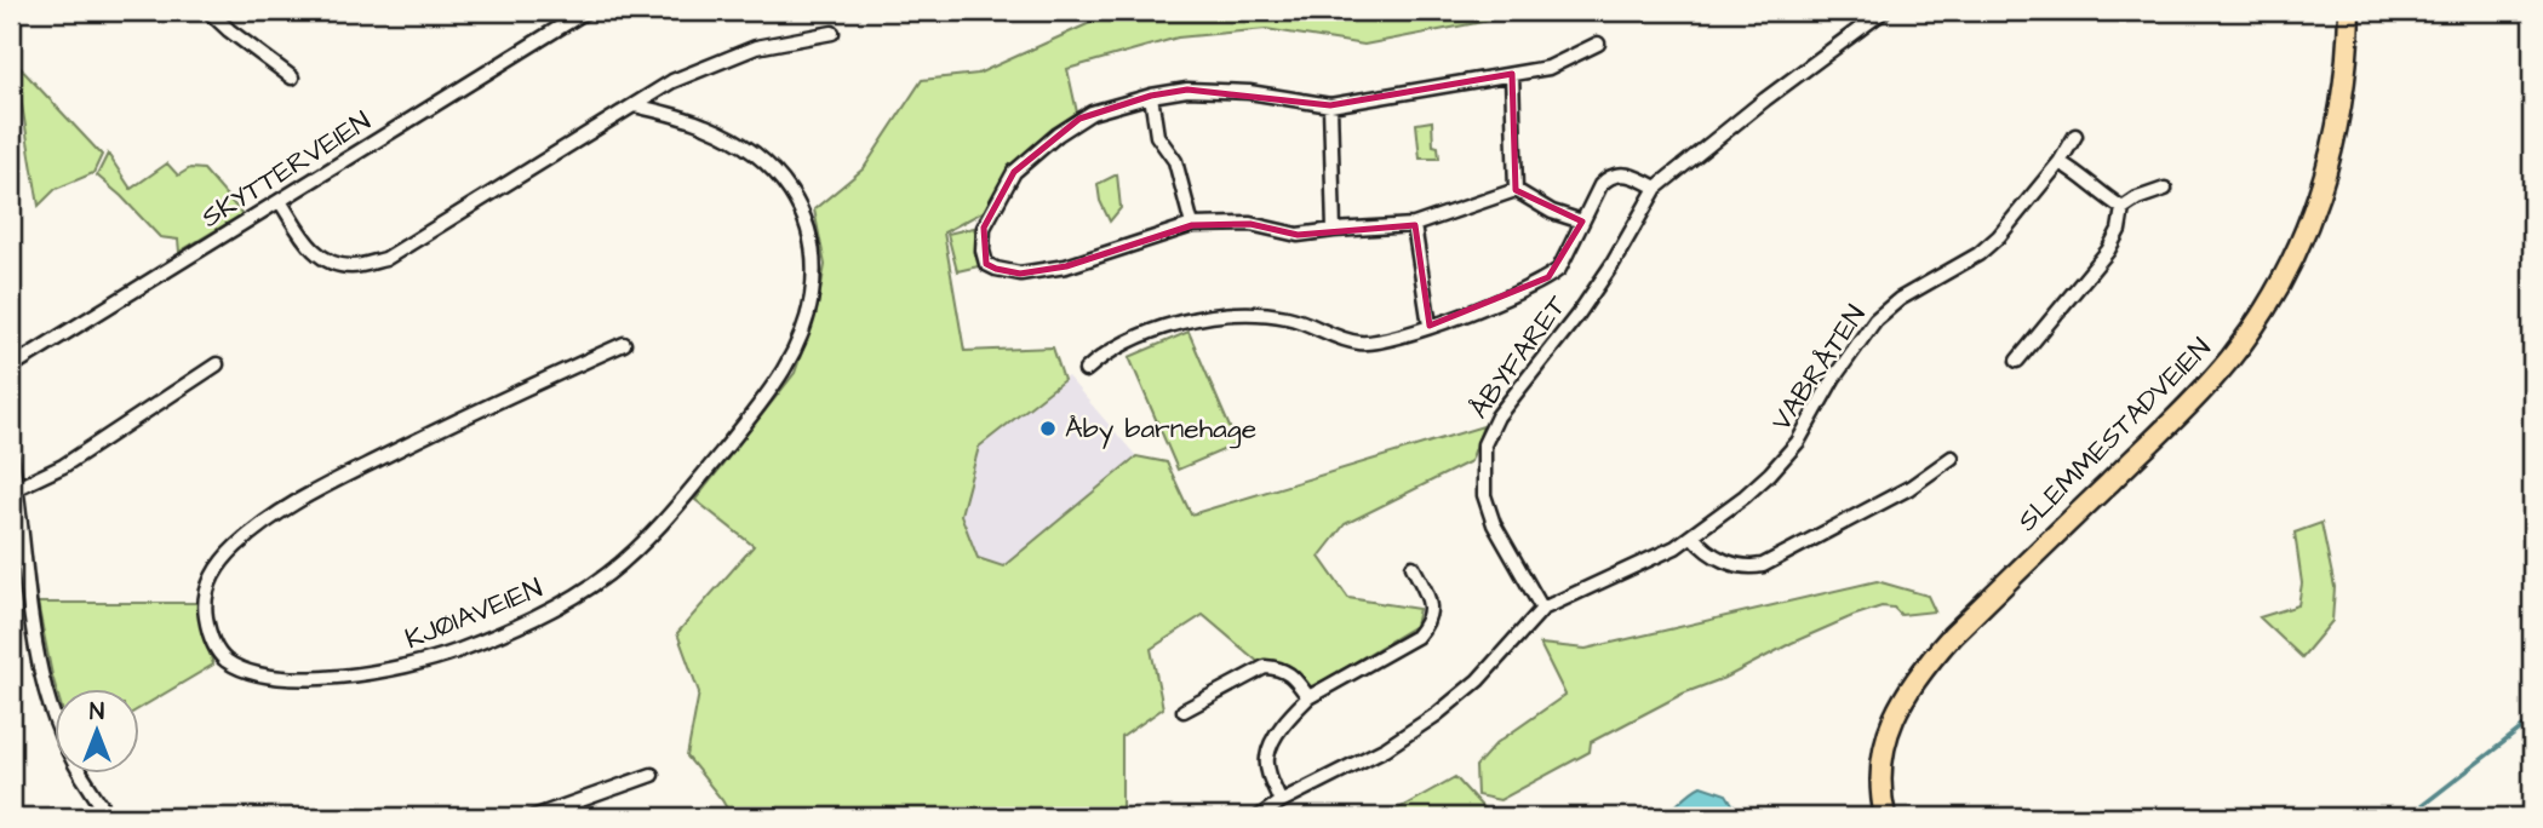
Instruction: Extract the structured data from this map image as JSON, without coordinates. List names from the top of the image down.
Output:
{
  "streets": {
    "main road": ["SLEMMESTADVEIEN"],
    "street": [
      "SKYTTERVEIEN",
      "ÅBYFARET",
      "VABRÅTEN",
      "KJØIAVEIEN"
    ]
  },
  "crossings": [
    ["ÅBYFARET", "VABRÅTEN"]
  ],
  "places": ["Åby barnehage"],
  "north": "top"
}
